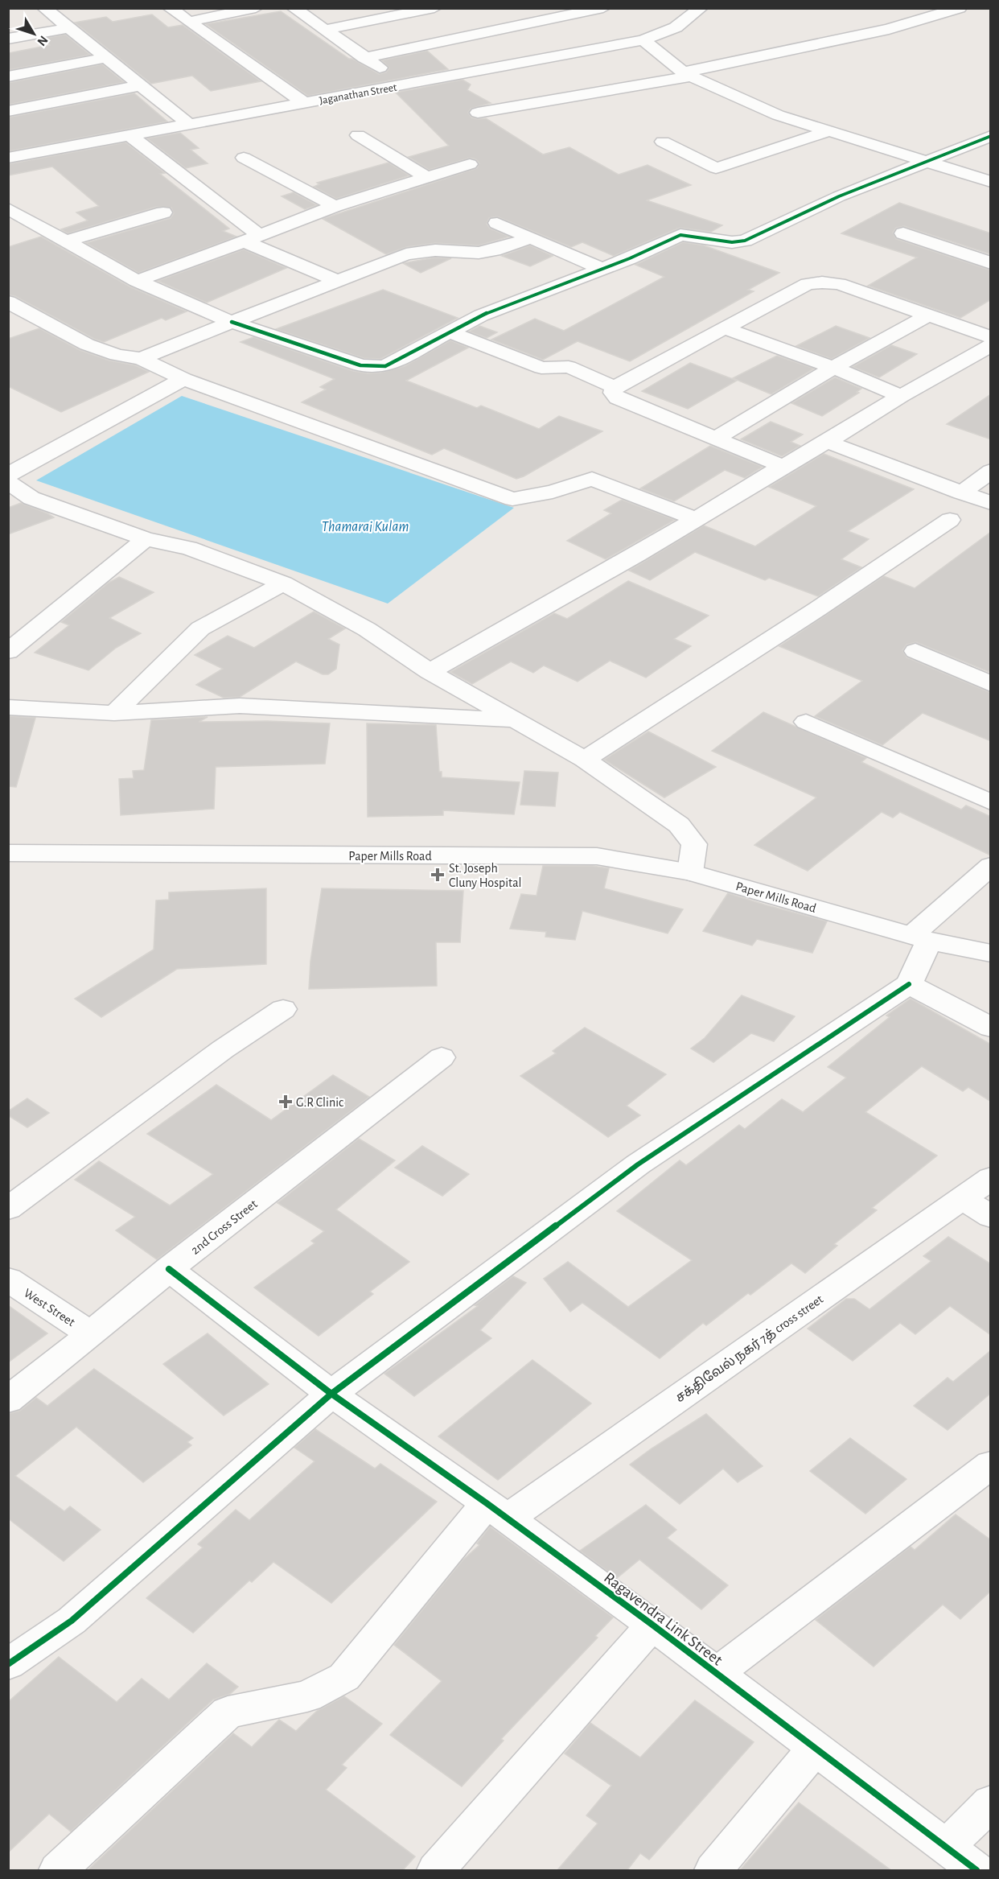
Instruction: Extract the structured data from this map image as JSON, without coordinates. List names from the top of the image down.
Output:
{
  "streets": {
    "street": [
      "Jaganathan Street",
      "Paper Mills Road",
      "2nd Cross Street",
      "West Street",
      "சக்திவேல் நகர் 7த் cross street",
      "Ragavendra Link Street"
    ]
  },
  "crossings": [
    ["2nd Cross Street", "West Street"],
    ["2nd Cross Street", "Ragavendra Link Street"],
    ["சக்திவேல் நகர் 7த் cross street", "Ragavendra Link Street"]
  ],
  "water": ["Thamarai Kulam"],
  "places": {
    "health": ["St. Joseph Cluny Hospital", "G.R Clinic"]
  },
  "north": "bottom right"
}
